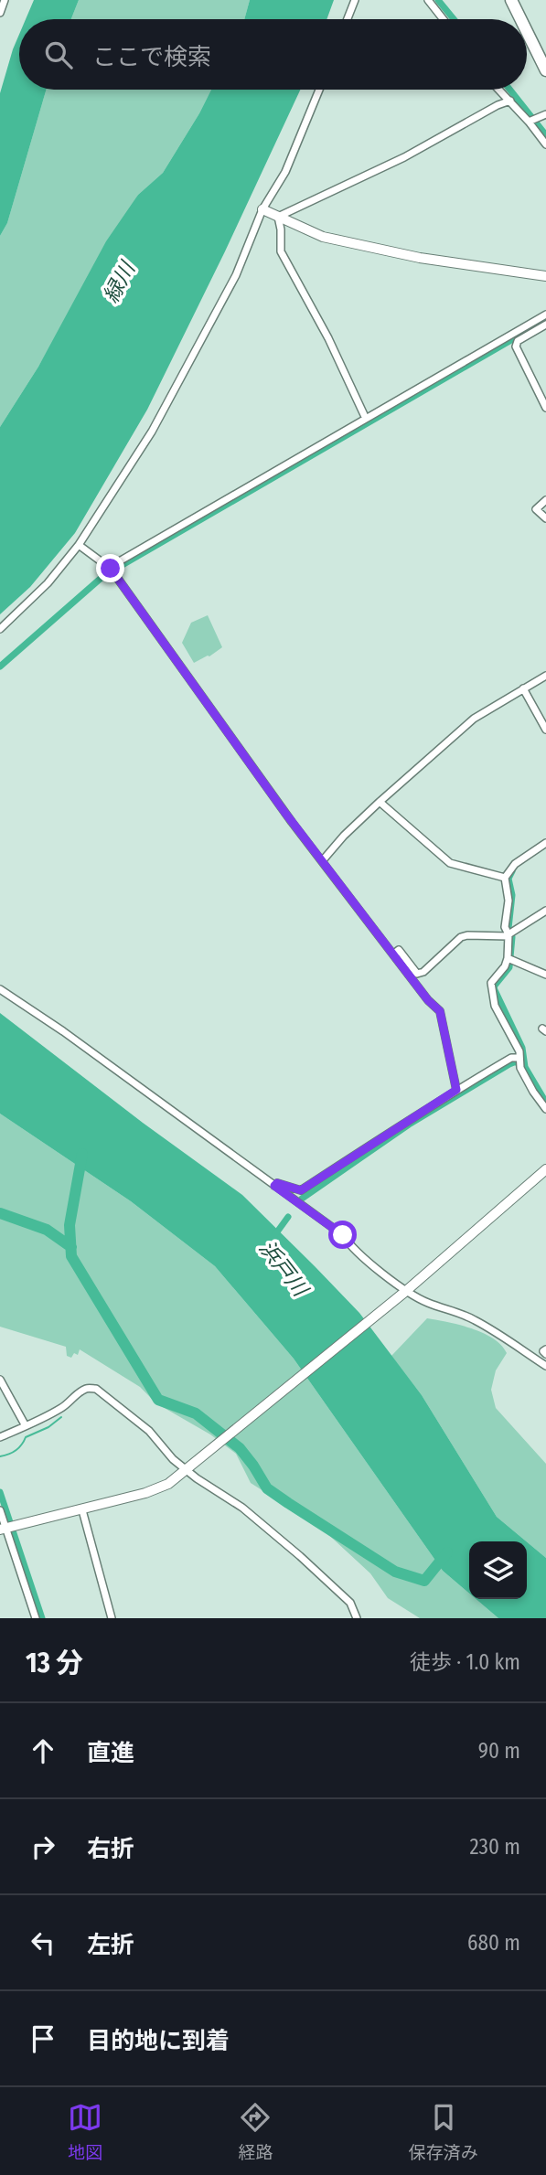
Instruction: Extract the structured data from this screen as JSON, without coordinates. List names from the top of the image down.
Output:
{
  "water": ["緑川", "浜戸川"],
  "page": {
    "search": "ここで検索",
    "heading": ["13 分", "徒歩 · 1.0 km"],
    "list": [
      ["直進", "90 m"],
      ["右折", "230 m"],
      ["左折", "680 m"],
      "目的地に到着"
    ],
    "nav": ["地図", "経路", "保存済み"]
  }
}
